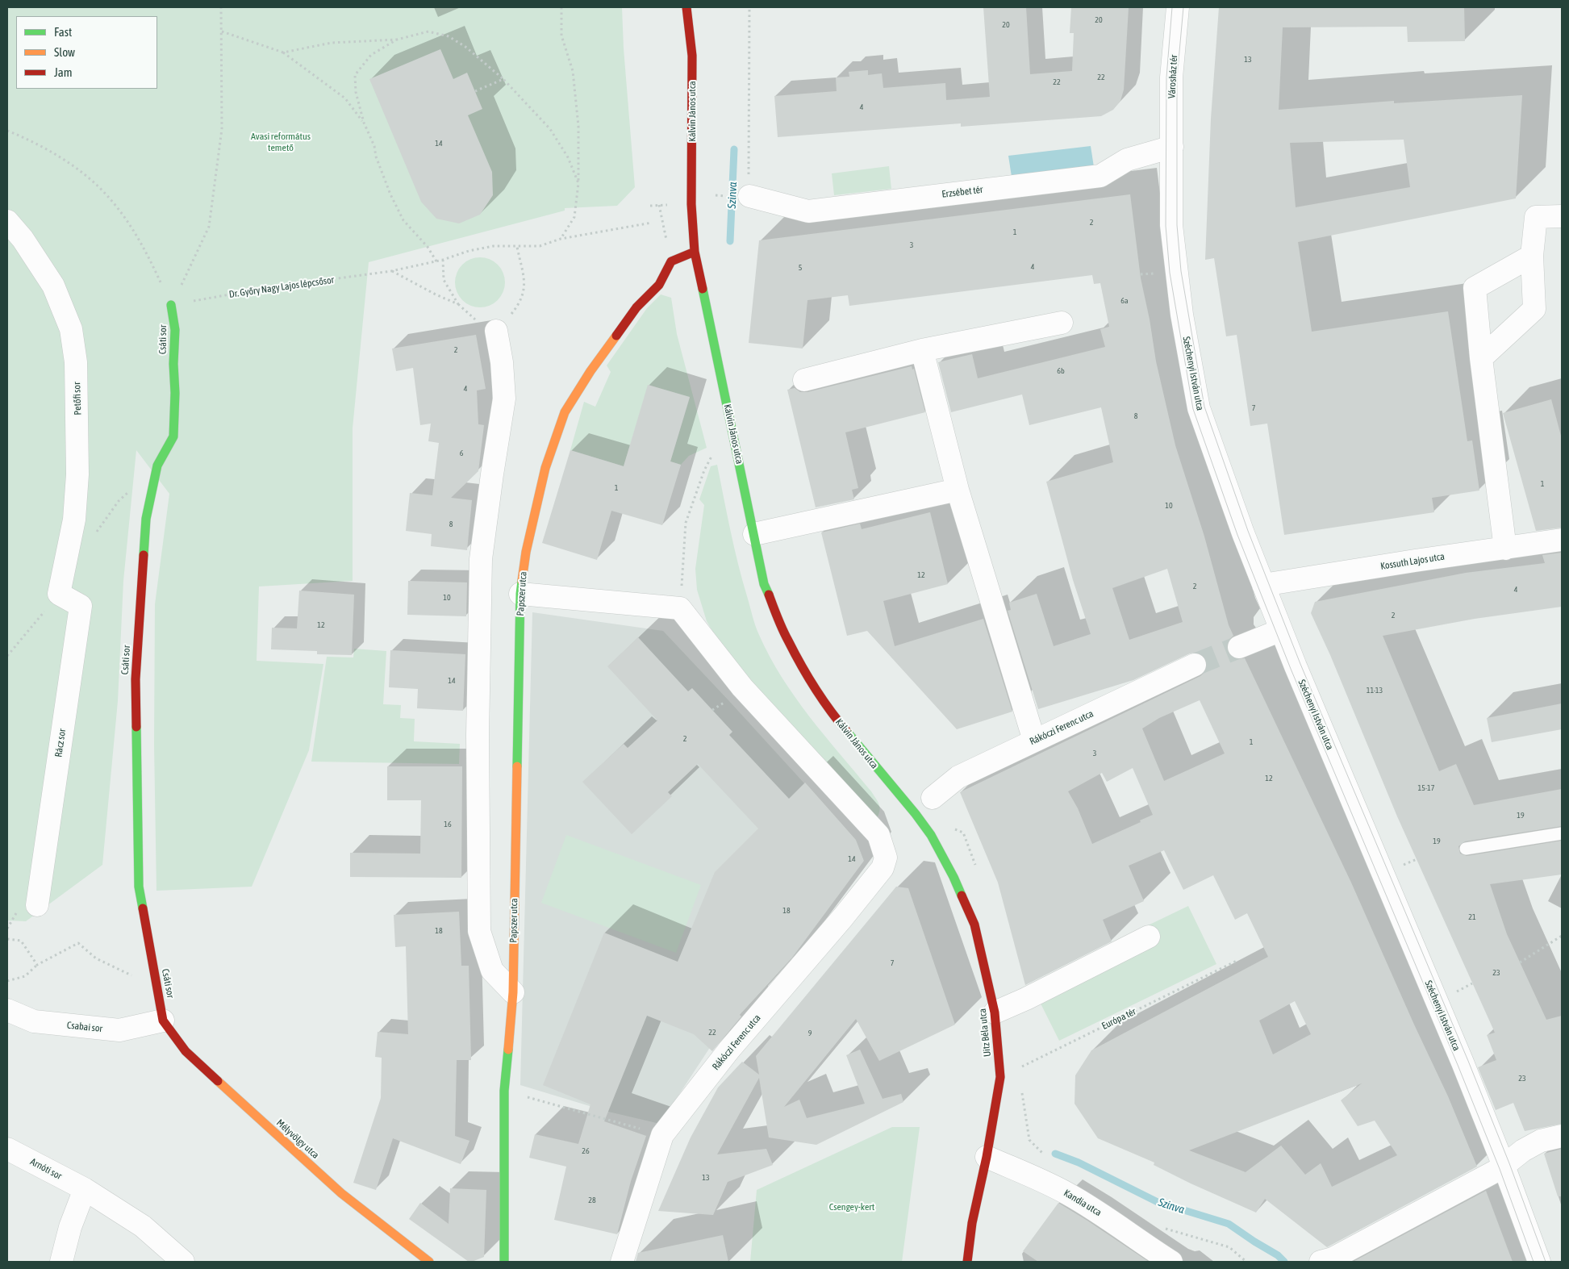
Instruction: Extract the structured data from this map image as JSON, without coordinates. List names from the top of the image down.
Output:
{
  "streets": {
    "street": [
      "Városház tér",
      "Kálvin János utca",
      "Erzsébet tér",
      "Csáti sor",
      "Széchenyi István utca",
      "Petőfi sor",
      "Kossuth Lajos utca",
      "Papszer utca",
      "Rákóczi Ferenc utca",
      "Rácz sor",
      "Csabai sor",
      "Uitz Béla utca",
      "Mélyvölgy utca",
      "Arnóti sor",
      "Kandia utca"
    ],
    "path": ["Dr. Győry Nagy Lajos lépcsősor", "Európa tér"]
  },
  "crossings": [
    ["Városház tér", "Erzsébet tér"],
    ["Városház tér", "Széchenyi István utca"],
    ["Kálvin János utca", "Uitz Béla utca"],
    ["Erzsébet tér", "Széchenyi István utca"],
    ["Dr. Győry Nagy Lajos lépcsősor", "Csáti sor"],
    ["Csáti sor", "Csabai sor"],
    ["Csáti sor", "Mélyvölgy utca"],
    ["Széchenyi István utca", "Kossuth Lajos utca"],
    ["Petőfi sor", "Rácz sor"],
    ["Európa tér", "Uitz Béla utca"],
    ["Csabai sor", "Mélyvölgy utca"],
    ["Uitz Béla utca", "Kandia utca"]
  ],
  "water": ["Szinva"],
  "parks": ["Avasi református temető", "Csengey-kert"],
  "house_numbers": [
    "20",
    "20",
    "13",
    "22",
    "22",
    "4",
    "14",
    "2",
    "1",
    "3",
    "4",
    "5",
    "6a",
    "2",
    "6b",
    "4",
    "7",
    "8",
    "6",
    "1",
    "1",
    "10",
    "8",
    "12",
    "2",
    "4",
    "10",
    "2",
    "12",
    "14",
    "11-13",
    "2",
    "1",
    "3",
    "12",
    "15-17",
    "19",
    "16",
    "19",
    "14",
    "18",
    "21",
    "18",
    "7",
    "23",
    "22",
    "9",
    "23",
    "26",
    "13",
    "28"
  ],
  "legend": ["Fast", "Slow", "Jam"]
}
